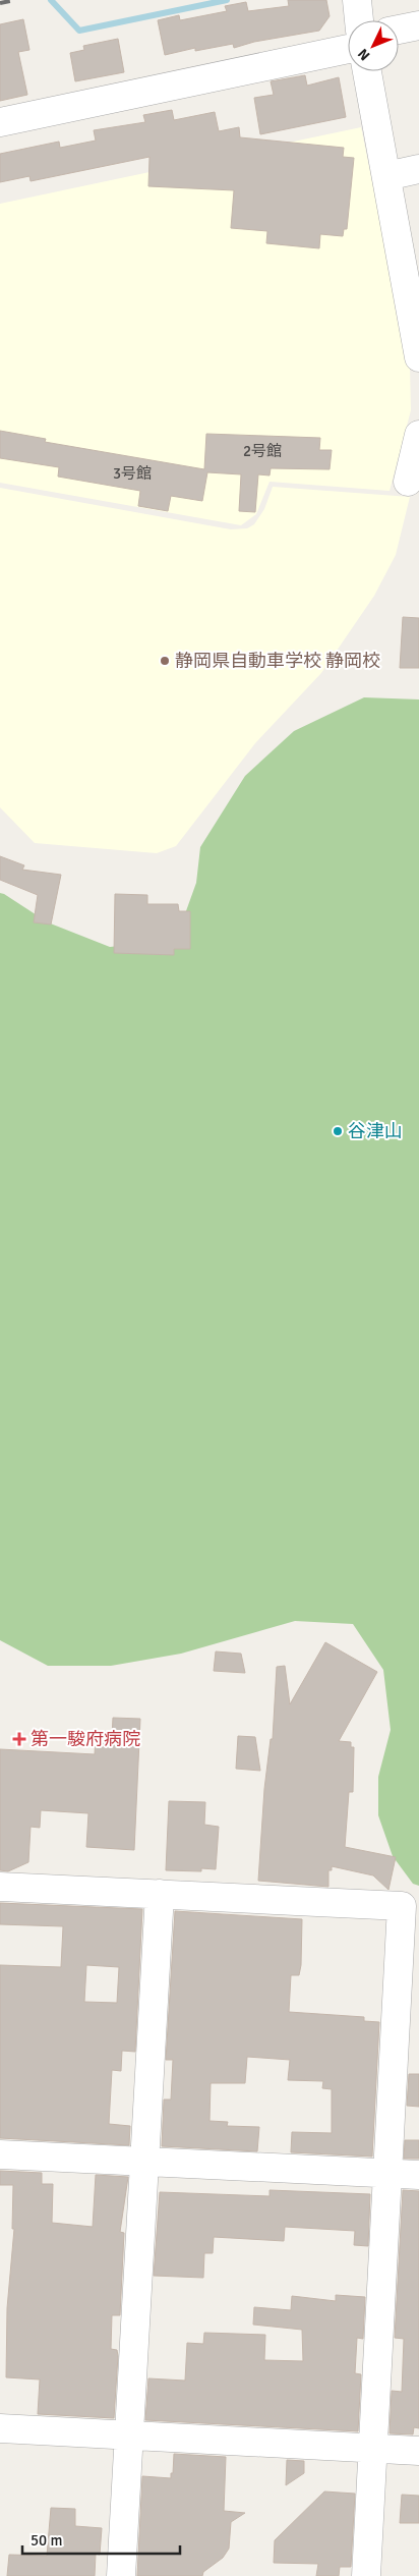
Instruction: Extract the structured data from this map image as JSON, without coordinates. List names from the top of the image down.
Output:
{
  "places": {
    "other": ["静岡県自動車学校 静岡校", "谷津山"],
    "health": ["第一駿府病院"]
  },
  "house_numbers": ["2号館", "3号館"],
  "scale_bar": "50 m",
  "north": "bottom left"
}
